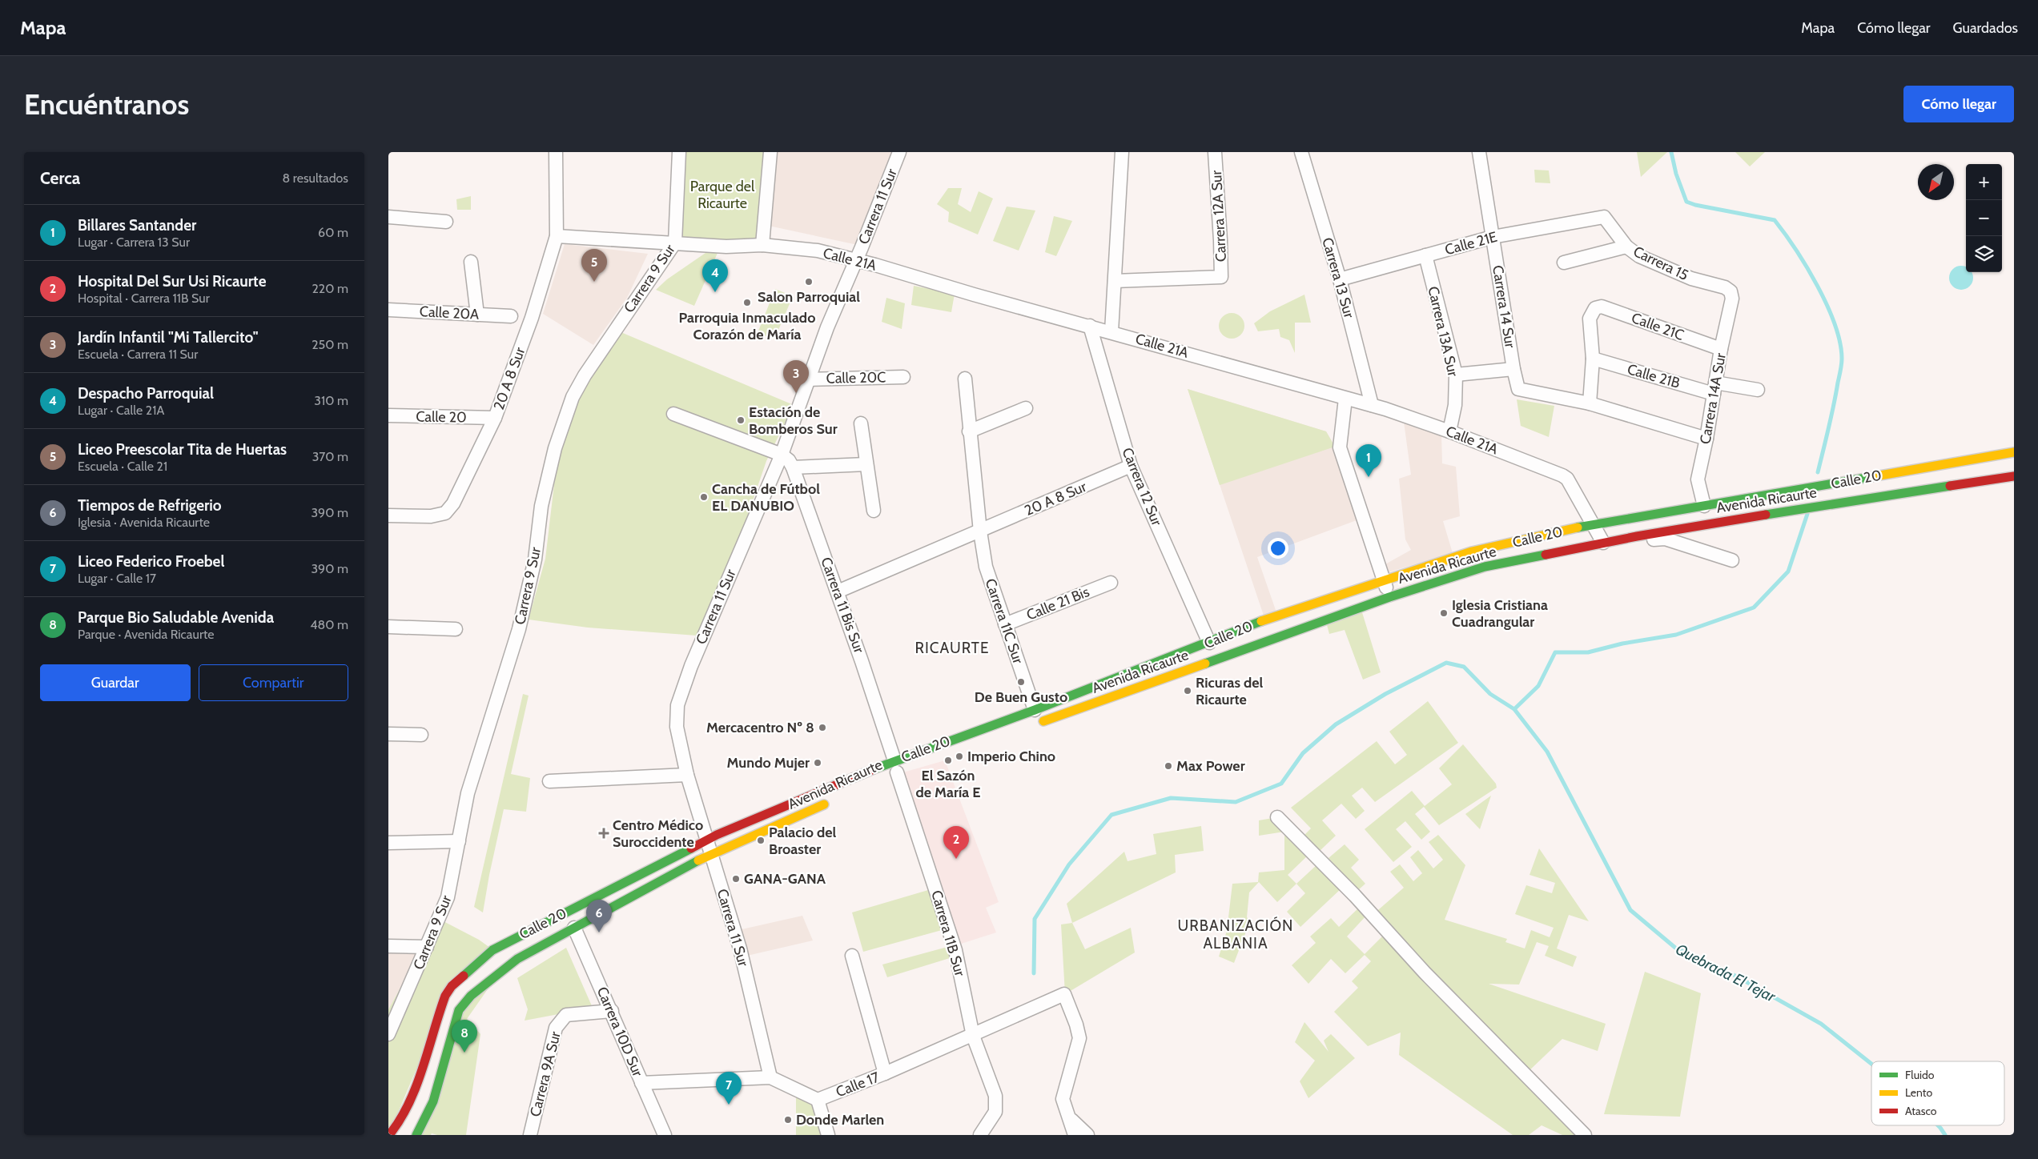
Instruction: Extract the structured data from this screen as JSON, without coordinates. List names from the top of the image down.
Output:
{
  "streets": {
    "main road": ["Calle 20", "Avenida Ricaurte"],
    "street": [
      "Carrera 11 Sur",
      "Carrera 12A Sur",
      "Calle 21E",
      "Calle 21A",
      "Carrera 15",
      "Carrera 13 Sur",
      "Carrera 9 Sur",
      "Carrera 14 Sur",
      "Calle 20A",
      "Calle 21C",
      "Carrera 13A Sur",
      "Calle 21B",
      "Calle 20C",
      "20 A 8 Sur",
      "Carrera 14A Sur",
      "Carrera 12 Sur",
      "Calle 21 Bis",
      "Carrera 11 Bis Sur",
      "Carrera 11C Sur",
      "Carrera 11B Sur",
      "Carrera 10D Sur",
      "Carrera 9A Sur",
      "Calle 17"
    ]
  },
  "crossings": [
    ["Carrera 11 Sur", "Calle 21A"],
    ["Carrera 11 Sur", "Calle 20C"],
    ["Carrera 11 Sur", "Calle 20"],
    ["Carrera 11 Sur", "Avenida Ricaurte"],
    ["Carrera 11 Sur", "Carrera 11 Bis Sur"],
    ["Carrera 11 Sur", "Calle 17"],
    ["Calle 21E", "Carrera 15"],
    ["Calle 21E", "Carrera 13 Sur"],
    ["Calle 21E", "Carrera 14 Sur"],
    ["Calle 21E", "Carrera 13A Sur"],
    ["Calle 21A", "Carrera 13 Sur"],
    ["Calle 21A", "Carrera 9 Sur"],
    ["Calle 21A", "Carrera 13A Sur"],
    ["Calle 21A", "20 A 8 Sur"],
    ["Calle 21A", "Calle 20"],
    ["Calle 21A", "Carrera 12 Sur"],
    ["Calle 21A", "Avenida Ricaurte"],
    ["Carrera 15", "Carrera 14A Sur"],
    ["Calle 21C", "Calle 21B"],
    ["Calle 21C", "Carrera 14A Sur"],
    ["Calle 21B", "Carrera 14A Sur"],
    ["20 A 8 Sur", "Calle 20"],
    ["20 A 8 Sur", "Carrera 12 Sur"],
    ["20 A 8 Sur", "Carrera 11 Bis Sur"],
    ["20 A 8 Sur", "Carrera 11C Sur"],
    ["Carrera 14A Sur", "Calle 20"],
    ["Calle 20", "Carrera 12 Sur"],
    ["Calle 20", "Carrera 11 Bis Sur"],
    ["Calle 20", "Carrera 11C Sur"],
    ["Calle 20", "Carrera 11B Sur"],
    ["Avenida Ricaurte", "Carrera 10D Sur"],
    ["Calle 21 Bis", "Carrera 11C Sur"],
    ["Carrera 11 Bis Sur", "Carrera 11B Sur"],
    ["Carrera 11B Sur", "Calle 17"],
    ["Carrera 10D Sur", "Carrera 9A Sur"],
    ["Carrera 10D Sur", "Calle 17"]
  ],
  "districts": ["RICAURTE", "URBANIZACIÓN ALBANIA"],
  "water": ["Quebrada El Tejar"],
  "parks": ["Parque del Ricaurte"],
  "places": {
    "other": [
      "Salon Parroquial",
      "Parroquia Inmaculado Corazón de María",
      "Estación de Bomberos Sur",
      "Cancha de Fútbol EL DANUBIO",
      "Iglesia Cristiana Cuadrangular",
      "De Buen Gusto",
      "Ricuras del Ricaurte",
      "Mercacentro Nº 8",
      "Imperio Chino",
      "El Sazón de María E",
      "Mundo Mujer",
      "Max Power",
      "Palacio del Broaster",
      "GANA-GANA",
      "Donde Marlen"
    ],
    "health": ["Centro Médico Suroccidente"]
  },
  "legend": ["Fluido", "Lento", "Atasco"],
  "north": "bottom left",
  "page": {
    "header": "Mapa",
    "nav": ["Mapa", "Cómo llegar", "Guardados"],
    "buttons": [
      "Cómo llegar",
      ["Guardar", "Compartir"]
    ],
    "title": "Encuéntranos",
    "heading": ["Cerca", "8 resultados"],
    "map_buttons": ["+", "−"],
    "list": [
      {
        "mark": "1",
        "name": "Billares Santander",
        "note": "Lugar · Carrera 13 Sur",
        "value": "60 m"
      },
      {
        "mark": "2",
        "name": "Hospital Del Sur Usi Ricaurte",
        "note": "Hospital · Carrera 11B Sur",
        "value": "220 m"
      },
      {
        "mark": "3",
        "name": "Jardín Infantil \"Mi Tallercito\"",
        "note": "Escuela · Carrera 11 Sur",
        "value": "250 m"
      },
      {
        "mark": "4",
        "name": "Despacho Parroquial",
        "note": "Lugar · Calle 21A",
        "value": "310 m"
      },
      {
        "mark": "5",
        "name": "Liceo Preescolar Tita de Huertas",
        "note": "Escuela · Calle 21",
        "value": "370 m"
      },
      {
        "mark": "6",
        "name": "Tiempos de Refrigerio",
        "note": "Iglesia · Avenida Ricaurte",
        "value": "390 m"
      },
      {
        "mark": "7",
        "name": "Liceo Federico Froebel",
        "note": "Lugar · Calle 17",
        "value": "390 m"
      },
      {
        "mark": "8",
        "name": "Parque Bio Saludable Avenida",
        "note": "Parque · Avenida Ricaurte",
        "value": "480 m"
      }
    ],
    "pins": [
      "5",
      "4",
      "3",
      "1",
      "2",
      "6",
      "8",
      "7"
    ]
  }
}
